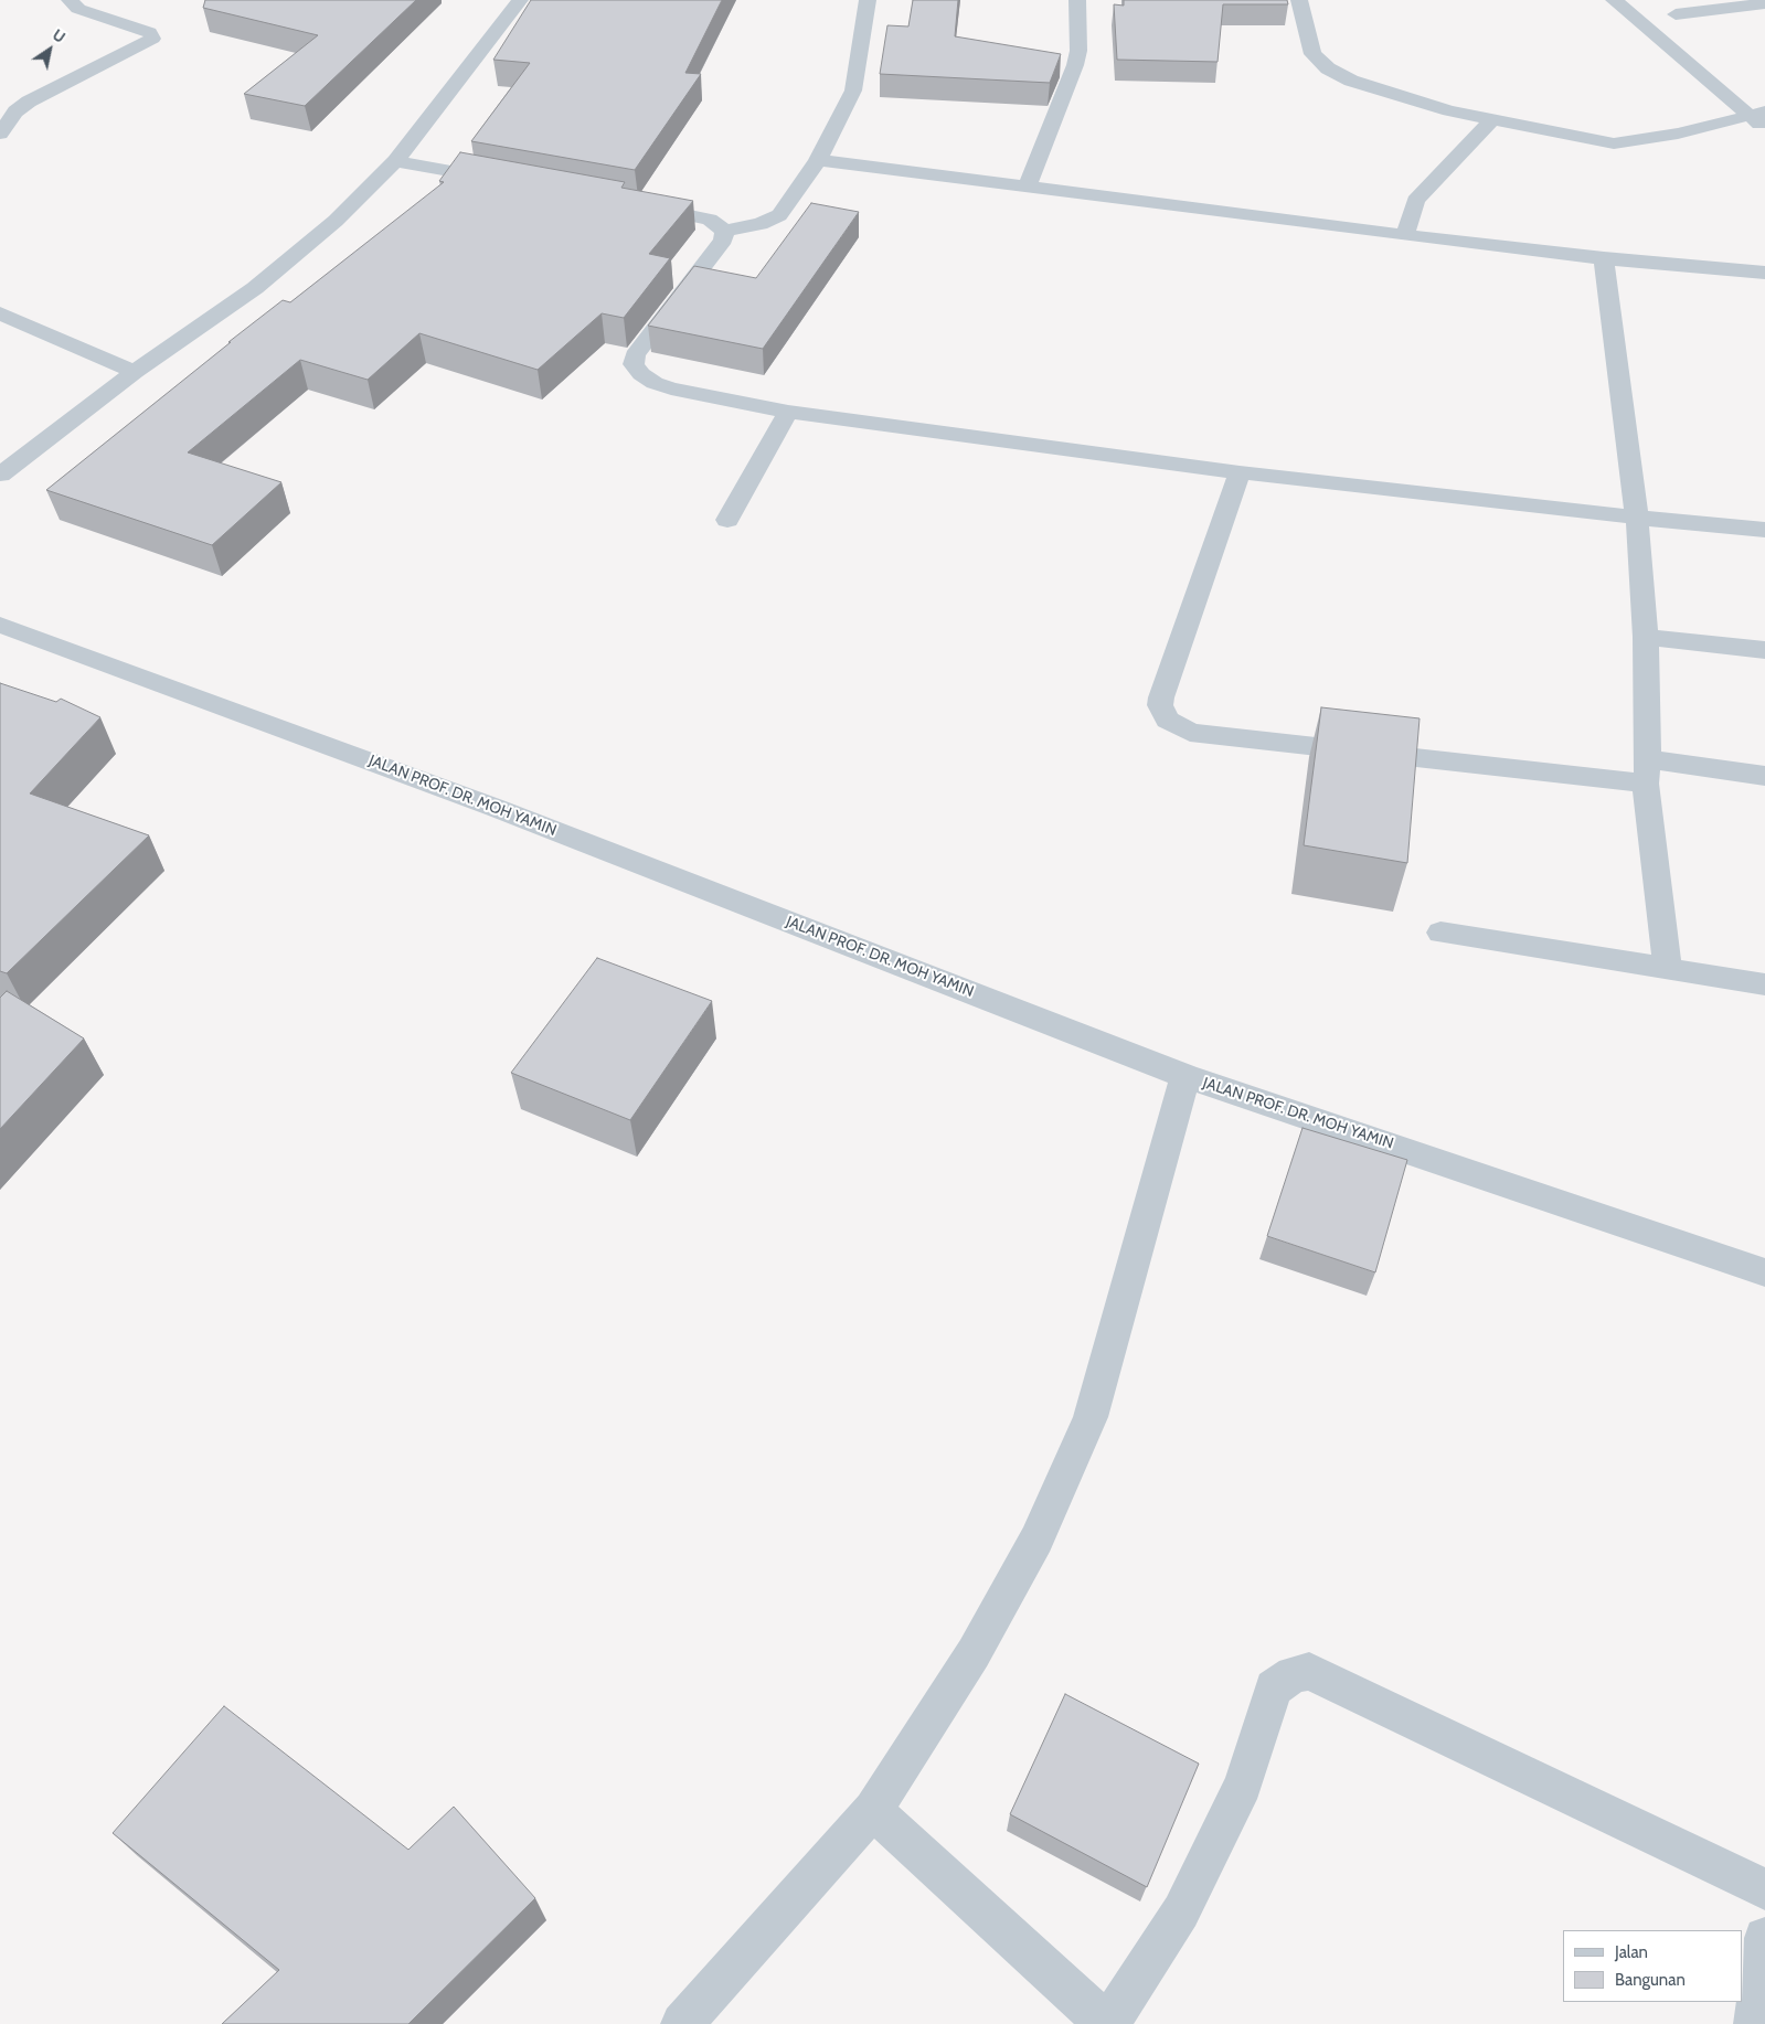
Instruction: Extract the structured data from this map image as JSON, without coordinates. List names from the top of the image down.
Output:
{
  "streets": {
    "street": ["JALAN PROF. DR. MOH YAMIN"]
  },
  "legend": ["Jalan", "Bangunan"],
  "north": "top right"
}
